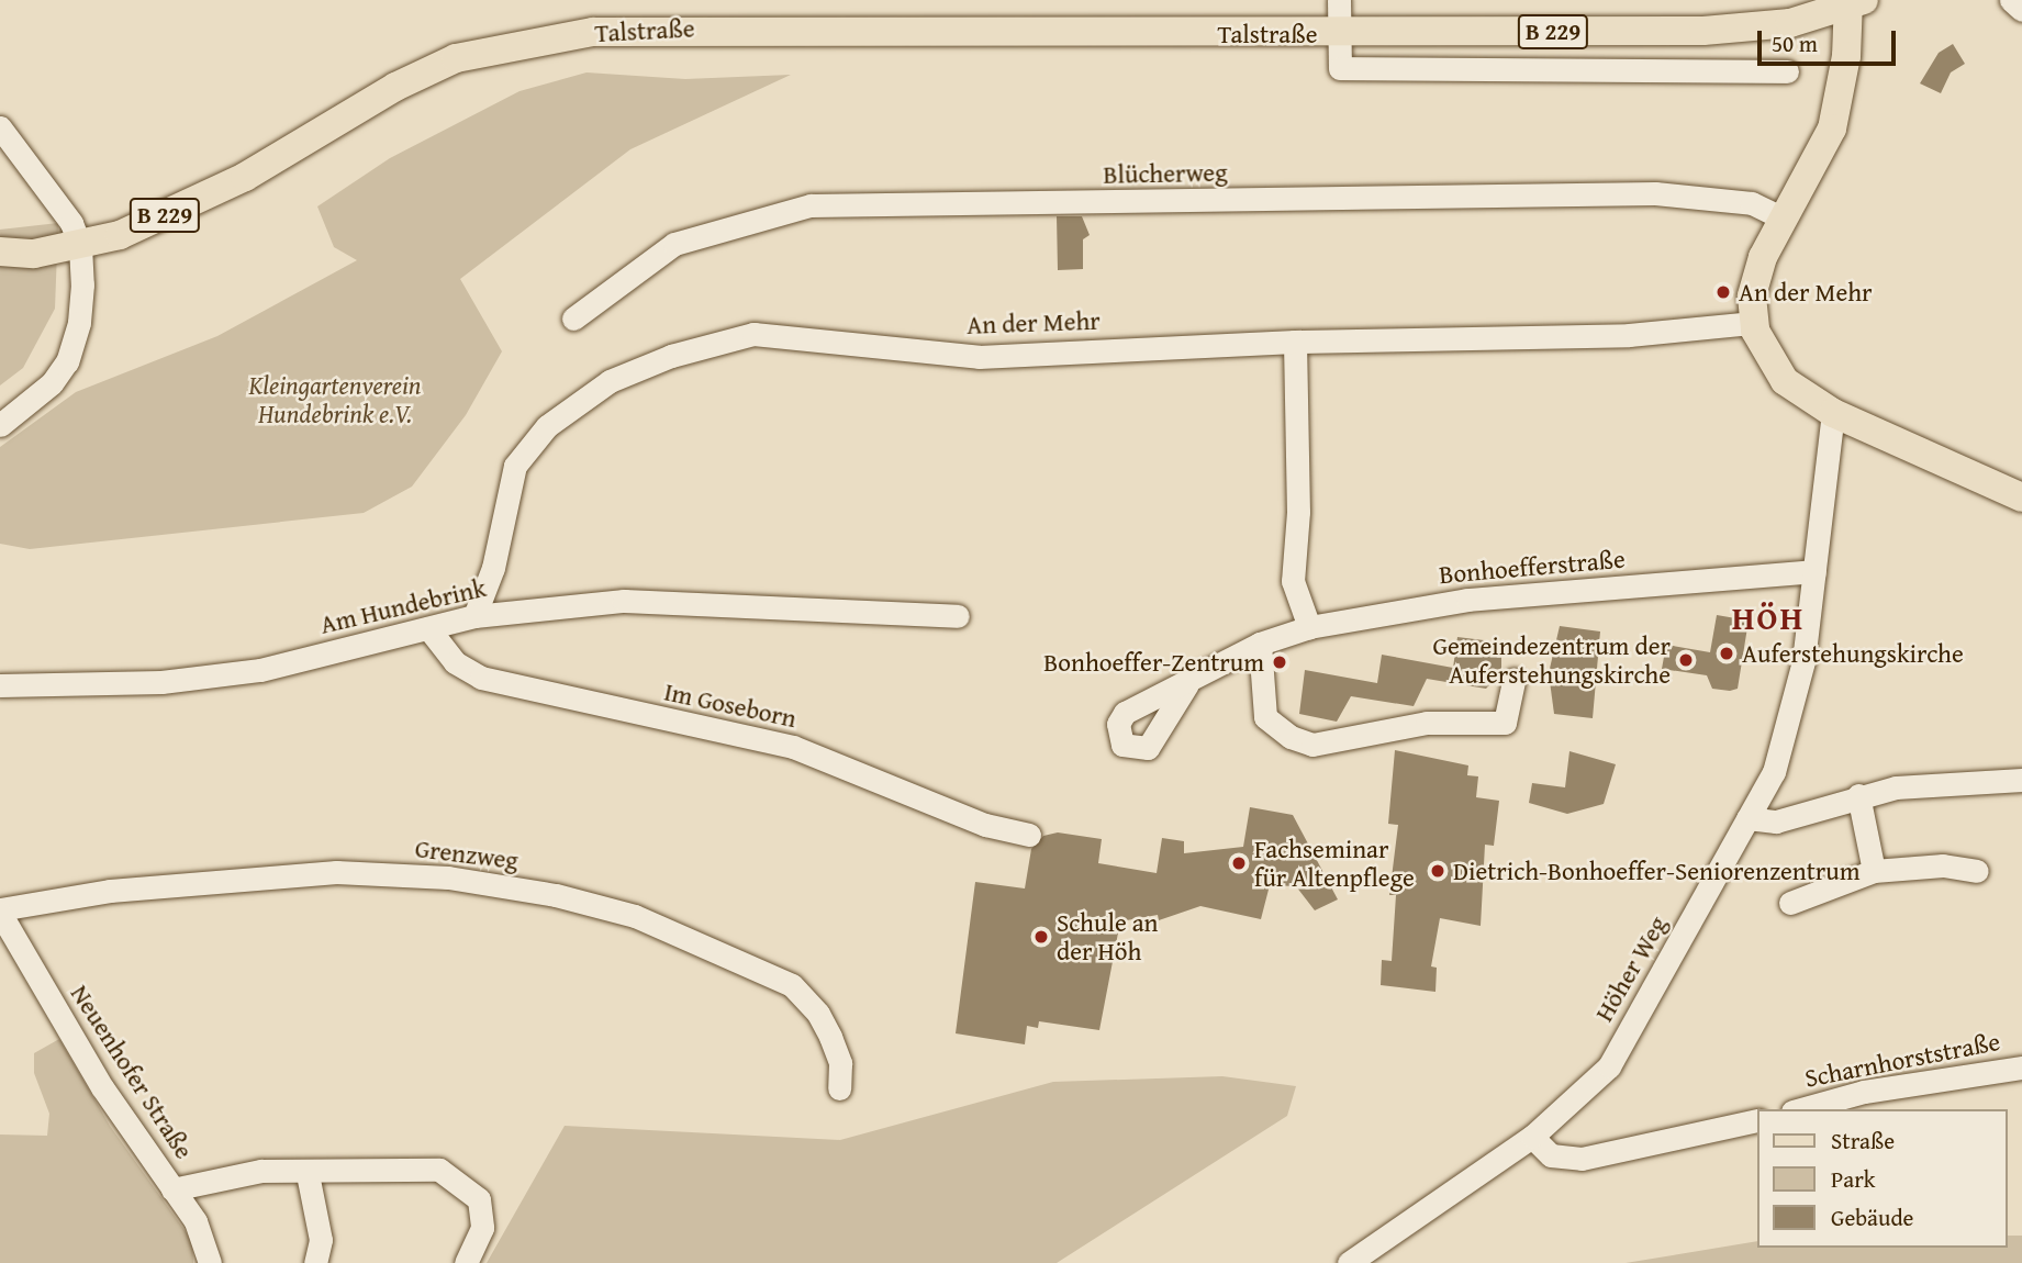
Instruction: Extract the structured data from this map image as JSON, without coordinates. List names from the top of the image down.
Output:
{
  "streets": {
    "main road": ["Talstraße", "B 229"],
    "street": [
      "Blücherweg",
      "An der Mehr",
      "Bonhoefferstraße",
      "Am Hundebrink",
      "Im Goseborn",
      "Grenzweg",
      "Höher Weg",
      "Scharnhorststraße",
      "Neuenhofer Straße"
    ]
  },
  "crossings": [
    ["An der Mehr", "Am Hundebrink"],
    ["Bonhoefferstraße", "Höher Weg"],
    ["Am Hundebrink", "Im Goseborn"],
    ["Grenzweg", "Neuenhofer Straße"]
  ],
  "districts": ["HÖH"],
  "parks": ["Kleingartenverein Hundebrink e.V."],
  "places": [
    "An der Mehr",
    "Auferstehungskirche",
    "Gemeindezentrum der Auferstehungskirche",
    "Bonhoeffer-Zentrum",
    "Fachseminar für Altenpflege",
    "Dietrich-Bonhoeffer-Seniorenzentrum",
    "Schule an der Höh"
  ],
  "legend": ["Straße", "Park", "Gebäude"],
  "scale_bar": "50 m"
}
